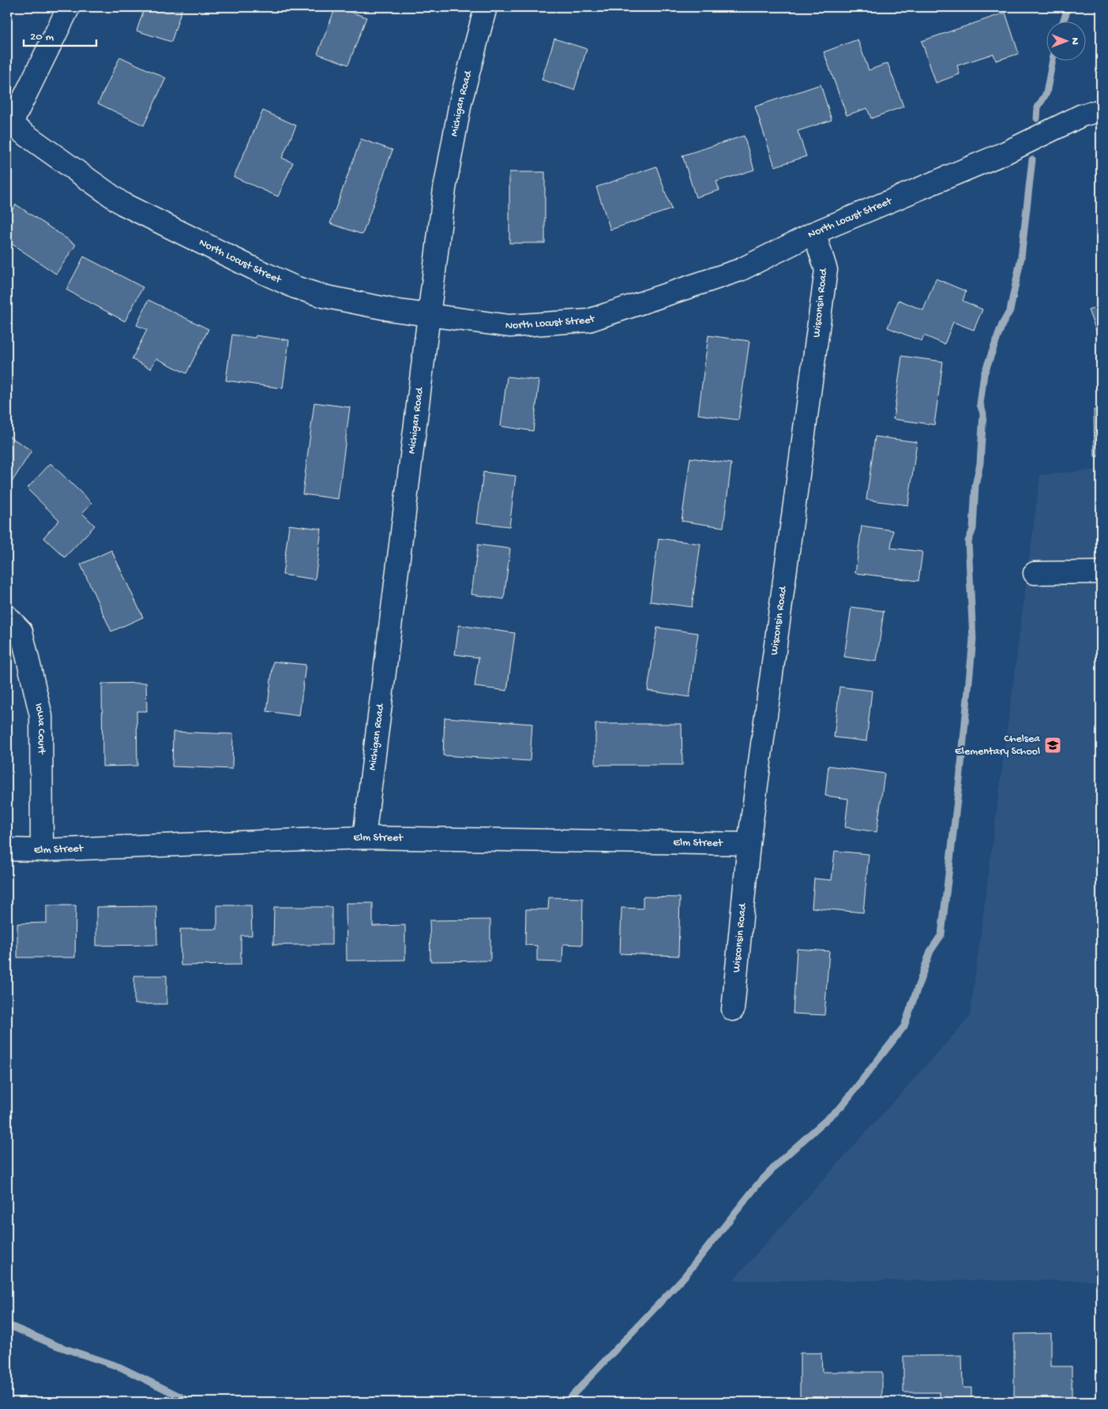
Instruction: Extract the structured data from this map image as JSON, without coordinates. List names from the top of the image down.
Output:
{
  "streets": {
    "street": [
      "Michigan Road",
      "North Locust Street",
      "Wisconsin Road",
      "Iowa Court",
      "Elm Street"
    ]
  },
  "crossings": [
    ["Michigan Road", "North Locust Street"],
    ["Michigan Road", "Elm Street"],
    ["North Locust Street", "Wisconsin Road"],
    ["Wisconsin Road", "Elm Street"],
    ["Iowa Court", "Elm Street"]
  ],
  "places": {
    "school or university": ["Chelsea Elementary School"]
  },
  "scale_bar": "20 m",
  "north": "right"
}
